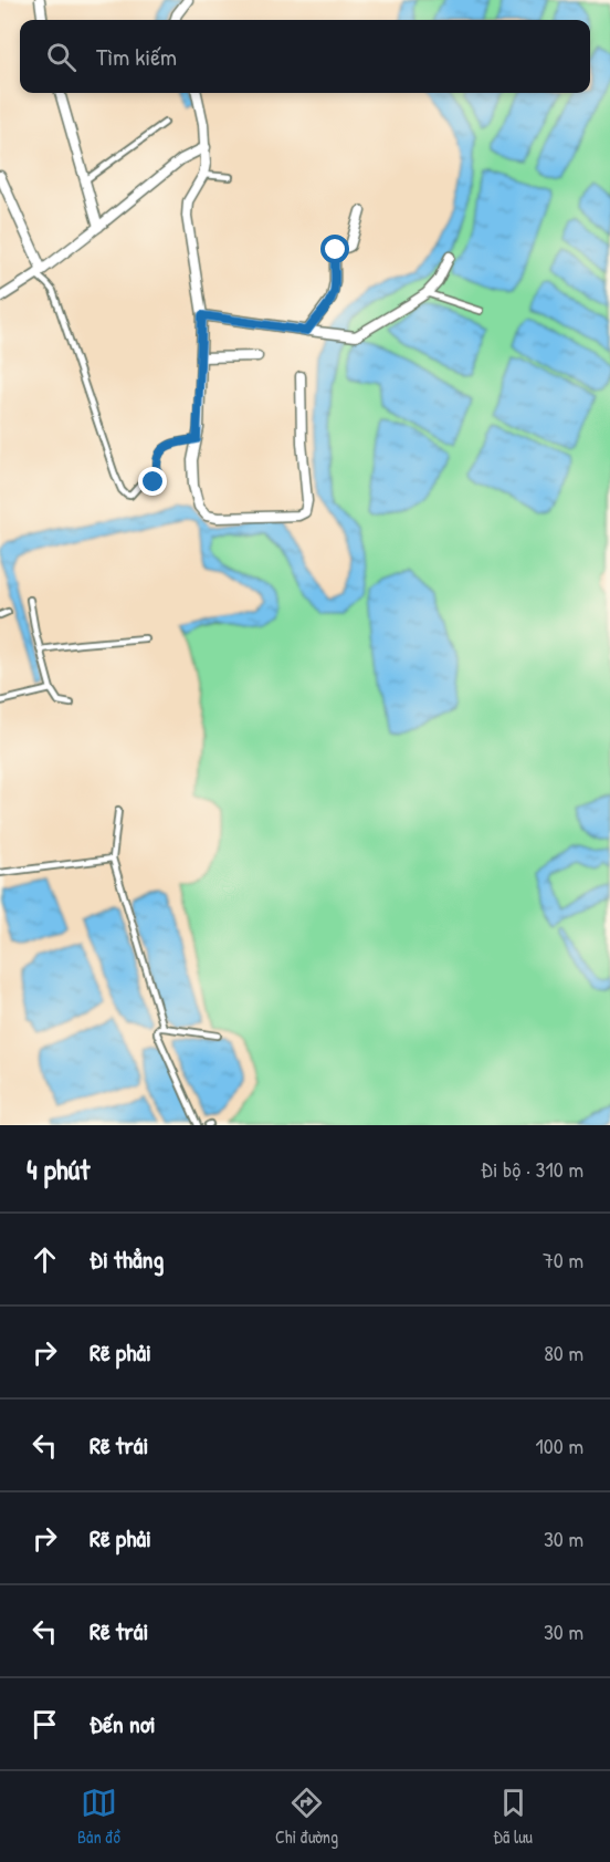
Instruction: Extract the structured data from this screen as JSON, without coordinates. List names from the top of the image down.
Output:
{
  "page": {
    "search": "Tìm kiếm",
    "heading": ["4 phút", "Đi bộ · 310 m"],
    "list": [
      ["Đi thẳng", "70 m"],
      ["Rẽ phải", "80 m"],
      ["Rẽ trái", "100 m"],
      ["Rẽ phải", "30 m"],
      ["Rẽ trái", "30 m"],
      "Đến nơi"
    ],
    "nav": ["Bản đồ", "Chỉ đường", "Đã lưu"]
  }
}
